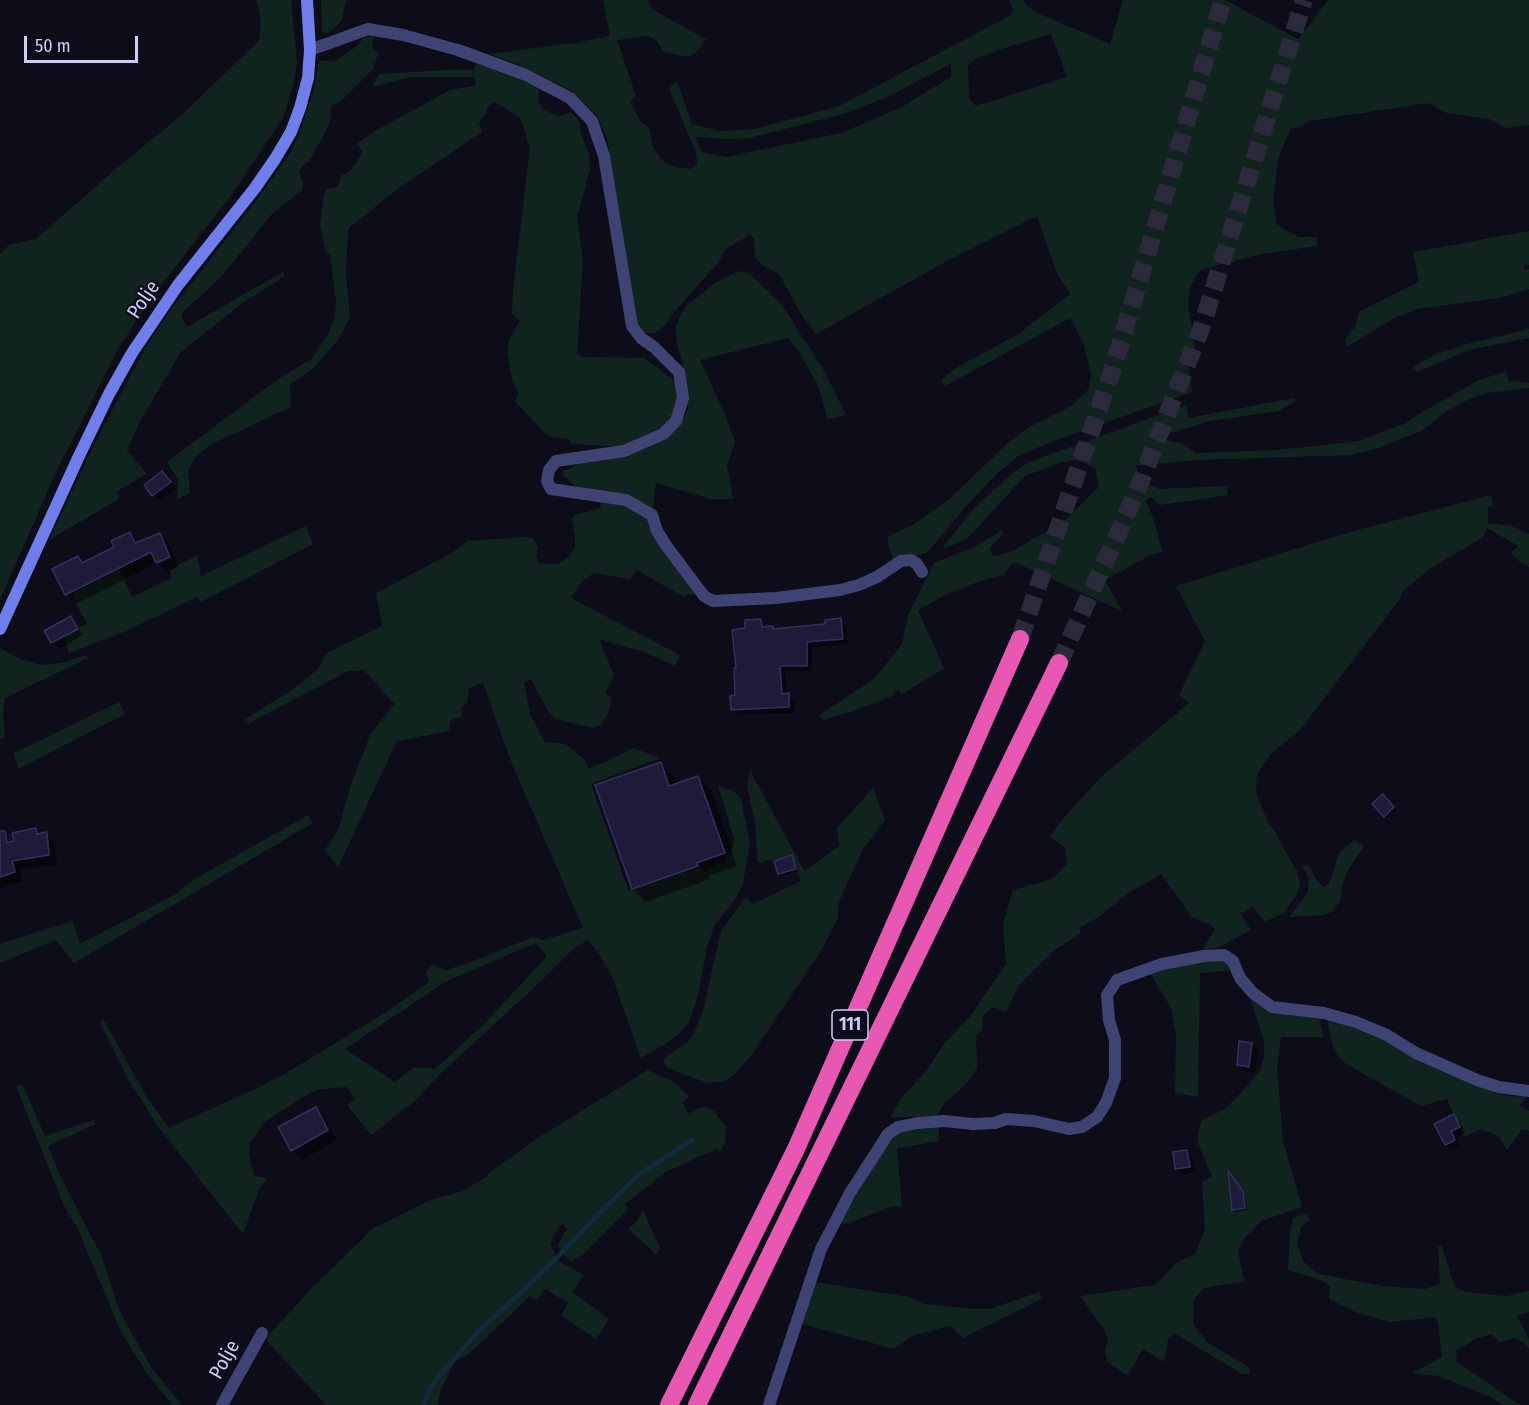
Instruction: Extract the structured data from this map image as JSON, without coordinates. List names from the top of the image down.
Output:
{
  "streets": {
    "highway": ["111"],
    "street": ["Polje"]
  },
  "scale_bar": "50 m"
}
